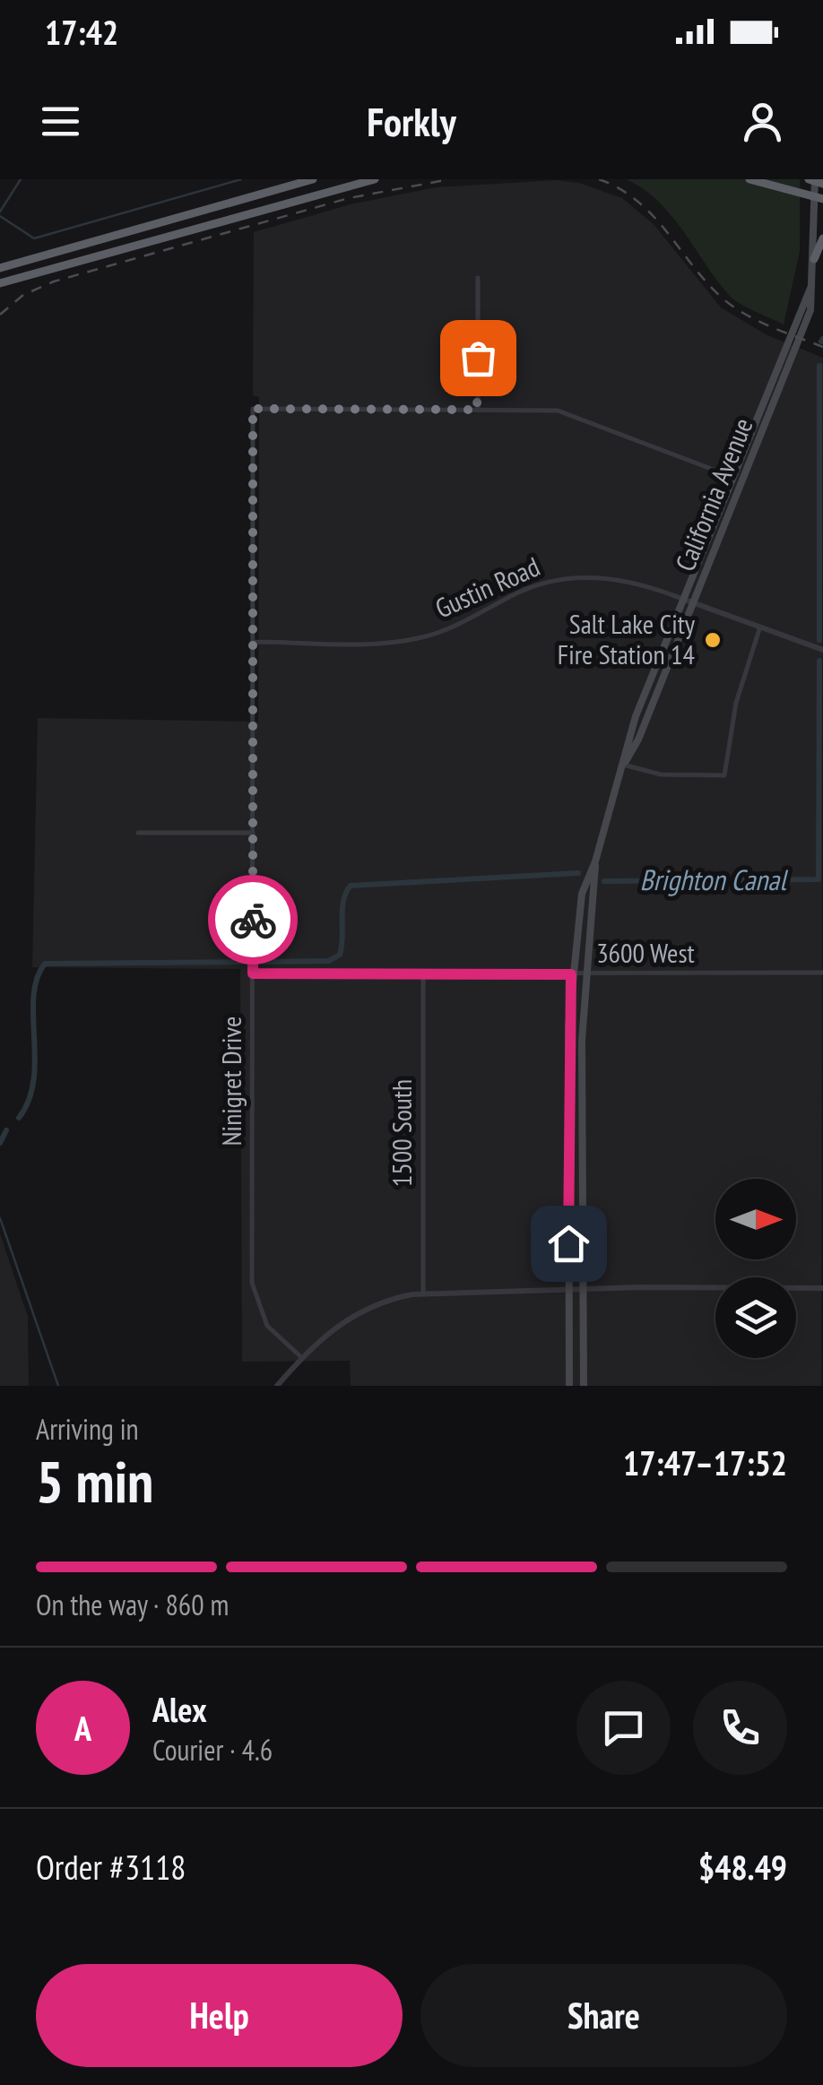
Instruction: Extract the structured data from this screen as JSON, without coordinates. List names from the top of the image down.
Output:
{
  "streets": {
    "main road": ["California Avenue"],
    "street": [
      "Gustin Road",
      "3600 West",
      "Ninigret Drive",
      "1500 South"
    ]
  },
  "crossings": [
    ["California Avenue", "Gustin Road"],
    ["California Avenue", "3600 West"],
    ["Gustin Road", "Ninigret Drive"],
    ["3600 West", "Ninigret Drive"],
    ["3600 West", "1500 South"]
  ],
  "water": ["Brighton Canal"],
  "places": ["Salt Lake City Fire Station 14"],
  "north": "right",
  "page": {
    "status": "17:42",
    "header": "Forkly",
    "heading": ["5 min", "Arriving in", "17:47–17:52"],
    "panel": [
      "Alex",
      "Courier · 4.6",
      "Order #3118",
      "$48.49"
    ],
    "bar": "On the way · 860 m",
    "round": "A",
    "buttons": ["Help", "Share"]
  }
}
